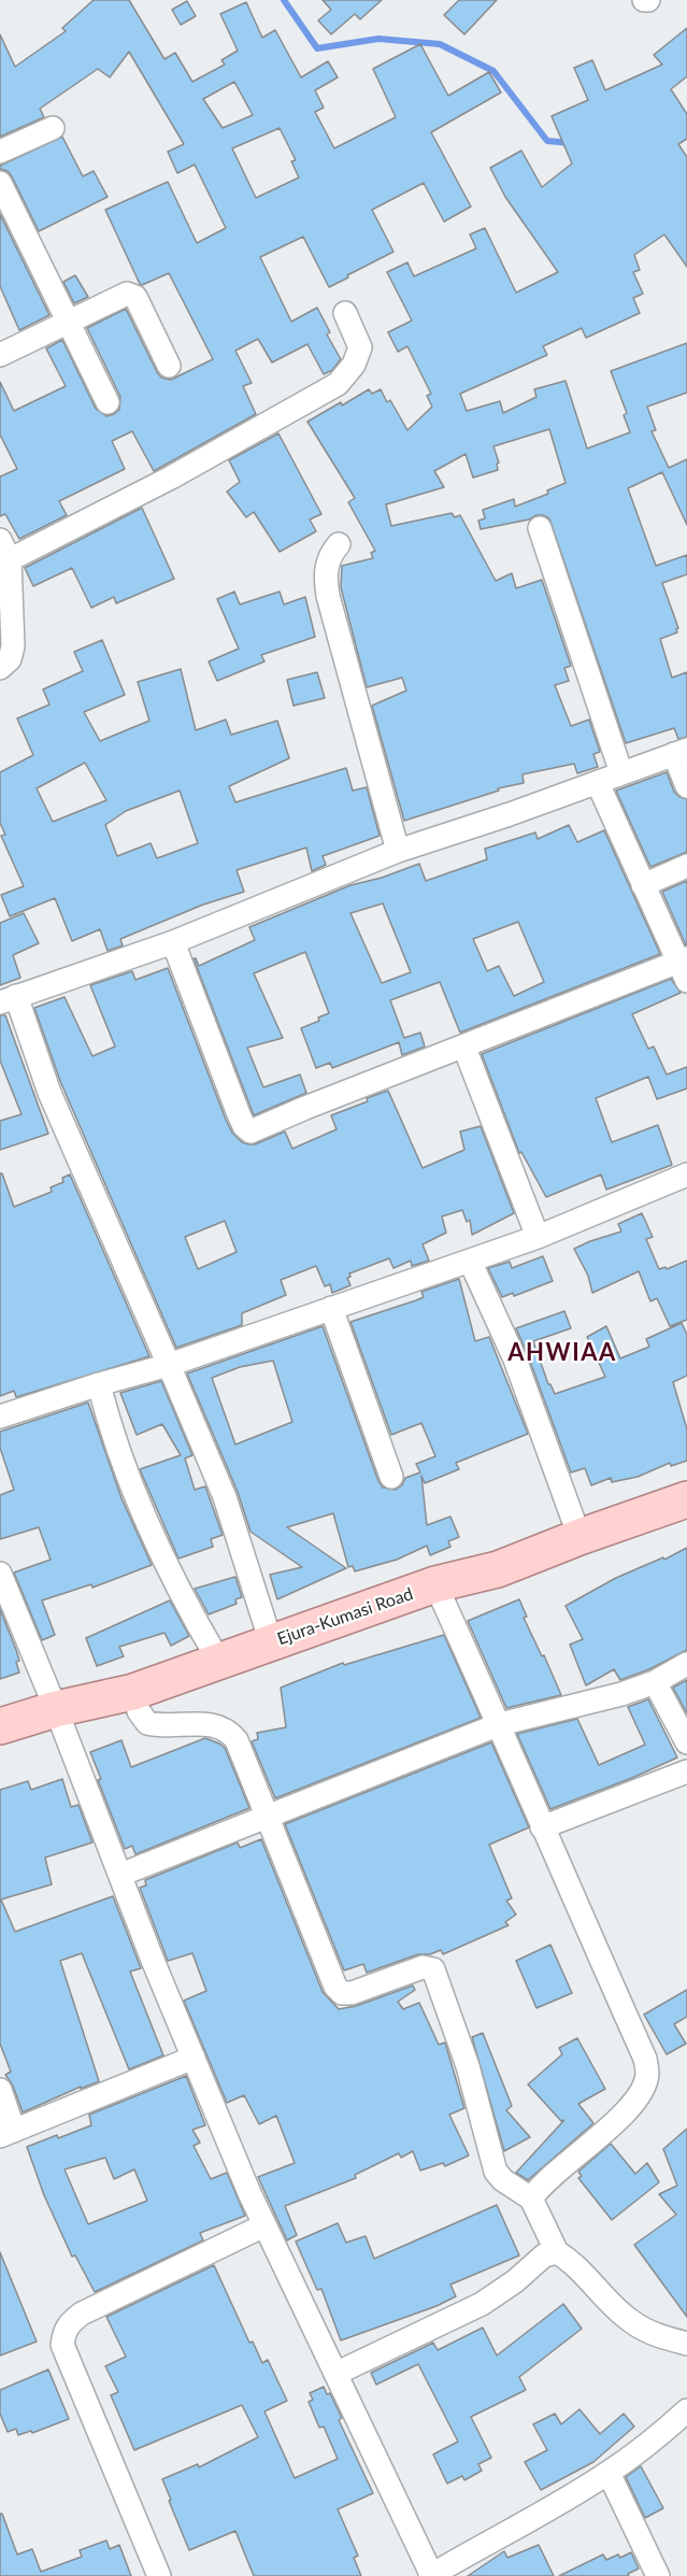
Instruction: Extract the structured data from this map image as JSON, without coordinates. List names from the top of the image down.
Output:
{
  "streets": {
    "main road": ["Ejura-Kumasi Road"]
  },
  "districts": ["AHWIAA"]
}
